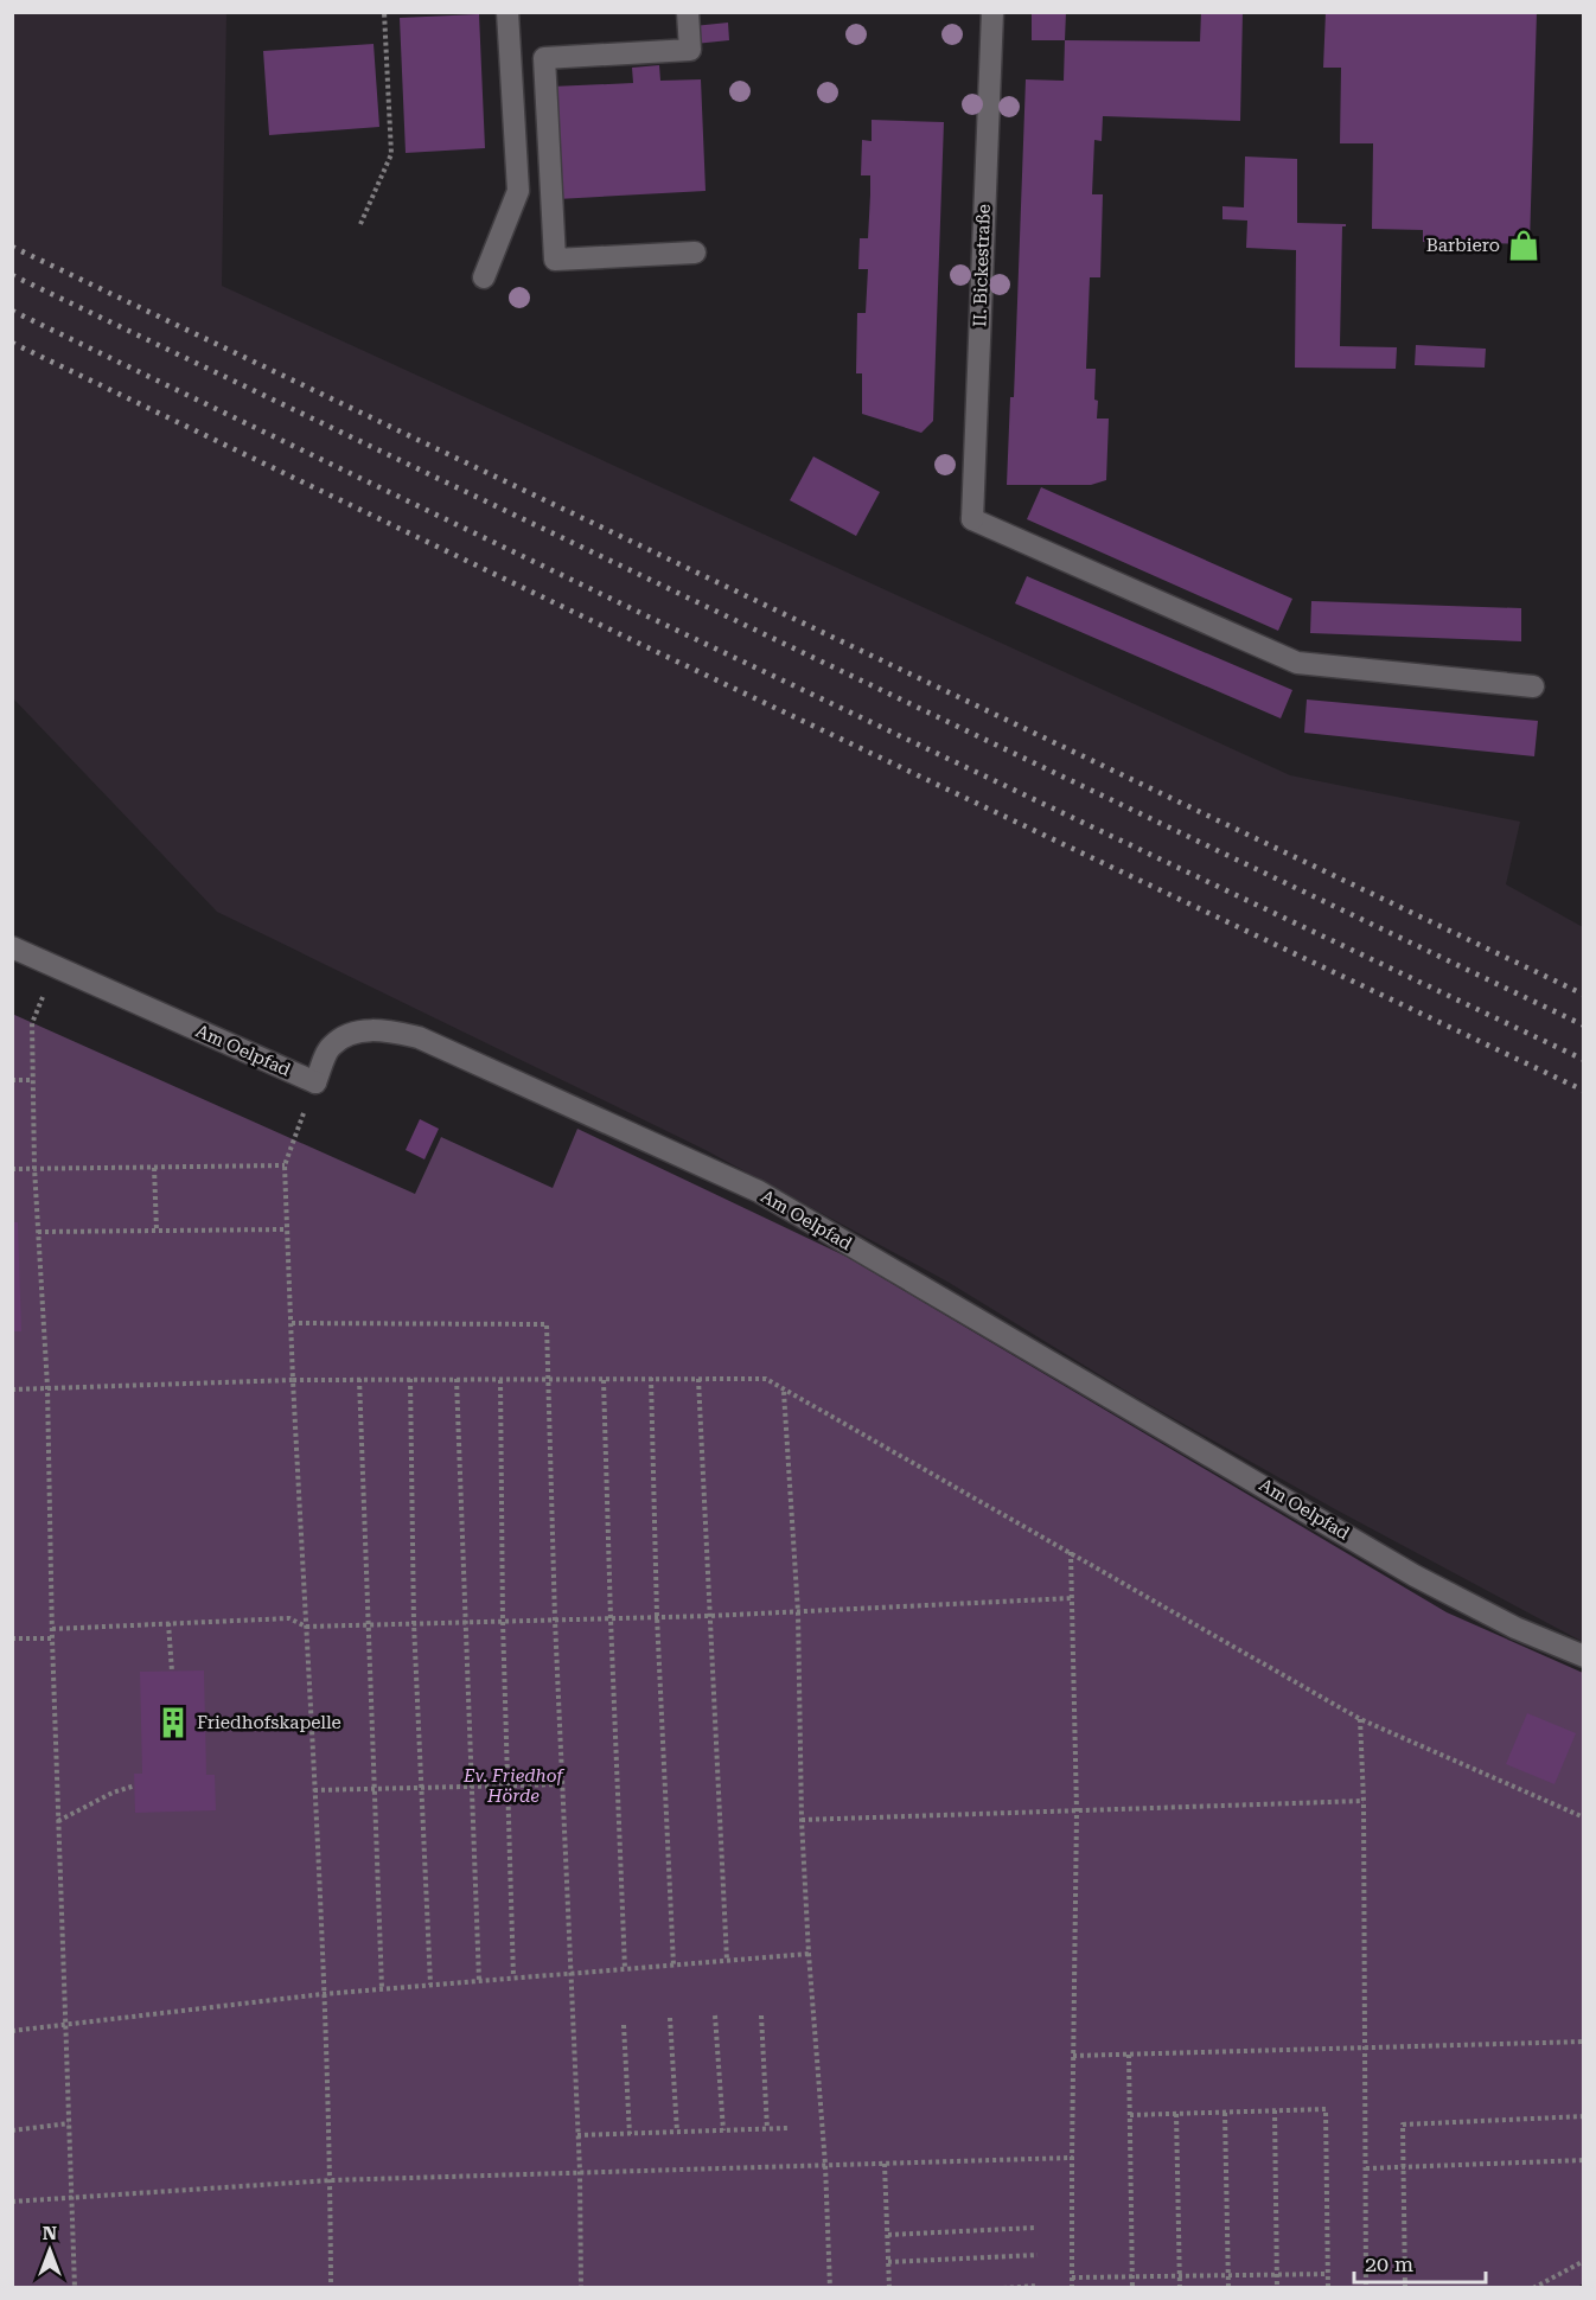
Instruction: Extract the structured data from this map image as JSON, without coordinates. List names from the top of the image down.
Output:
{
  "streets": {
    "street": ["II. Bickestraße", "Am Oelpfad"]
  },
  "parks": ["Ev. Friedhof Hörde"],
  "places": {
    "shop": ["Barbiero"],
    "building": ["Friedhofskapelle"]
  },
  "scale_bar": "20 m",
  "north": "top"
}
